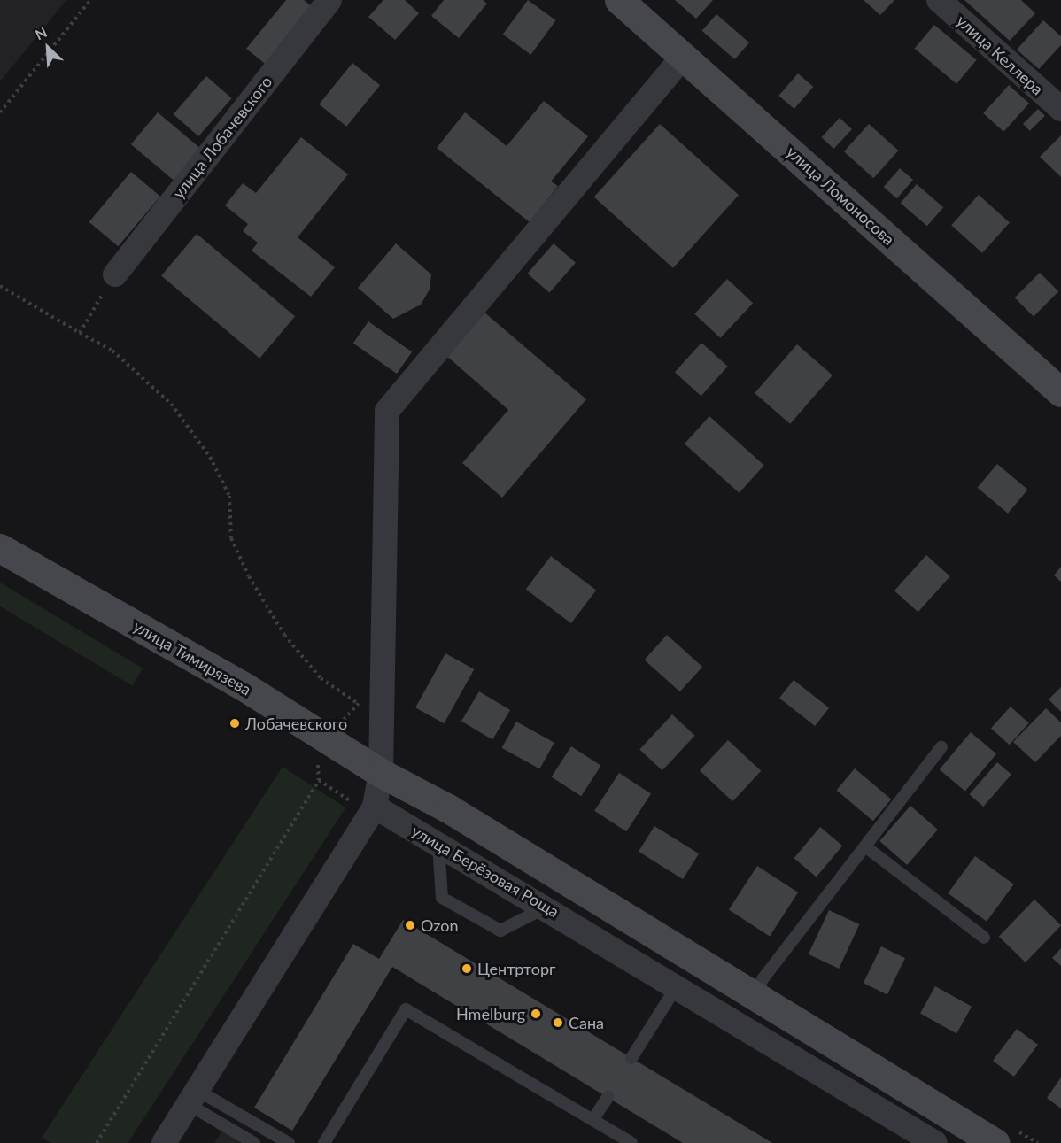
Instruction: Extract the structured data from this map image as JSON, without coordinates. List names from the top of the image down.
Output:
{
  "streets": {
    "main road": ["улица Ломоносова", "улица Тимирязева"],
    "street": ["улица Келлера", "улица Лобачевского", "улица Берёзовая Роща"]
  },
  "places": [
    "Лобачевского",
    "Ozon",
    "Центрторг",
    "Hmelburg",
    "Сана"
  ],
  "north": "top left"
}
